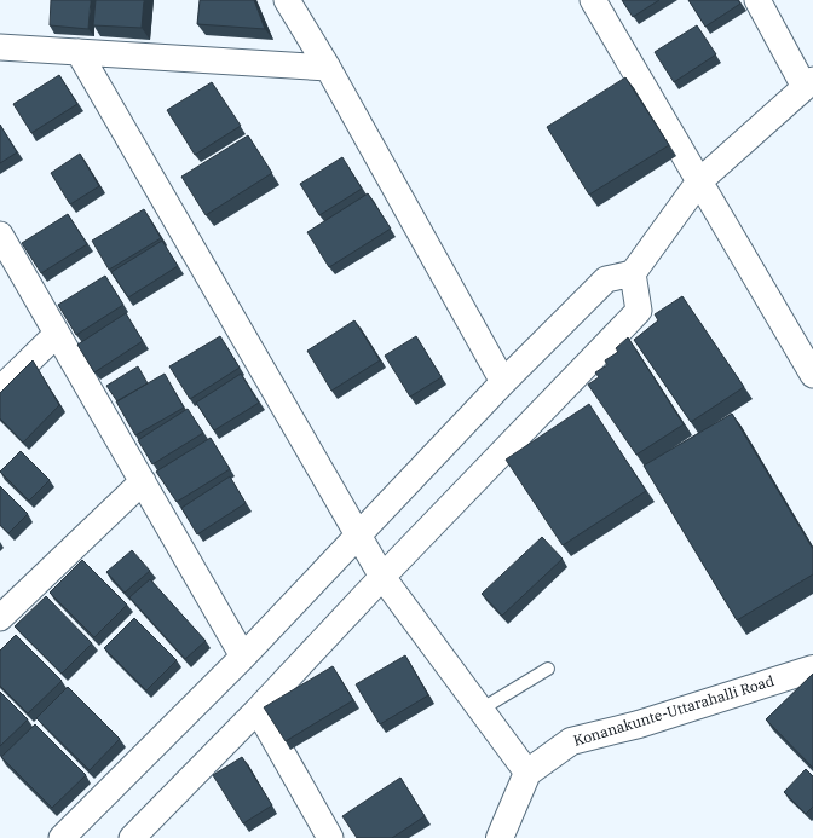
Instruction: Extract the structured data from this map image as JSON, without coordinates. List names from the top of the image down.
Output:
{
  "streets": {
    "main road": ["Konanakunte-Uttarahalli Road"]
  }
}
